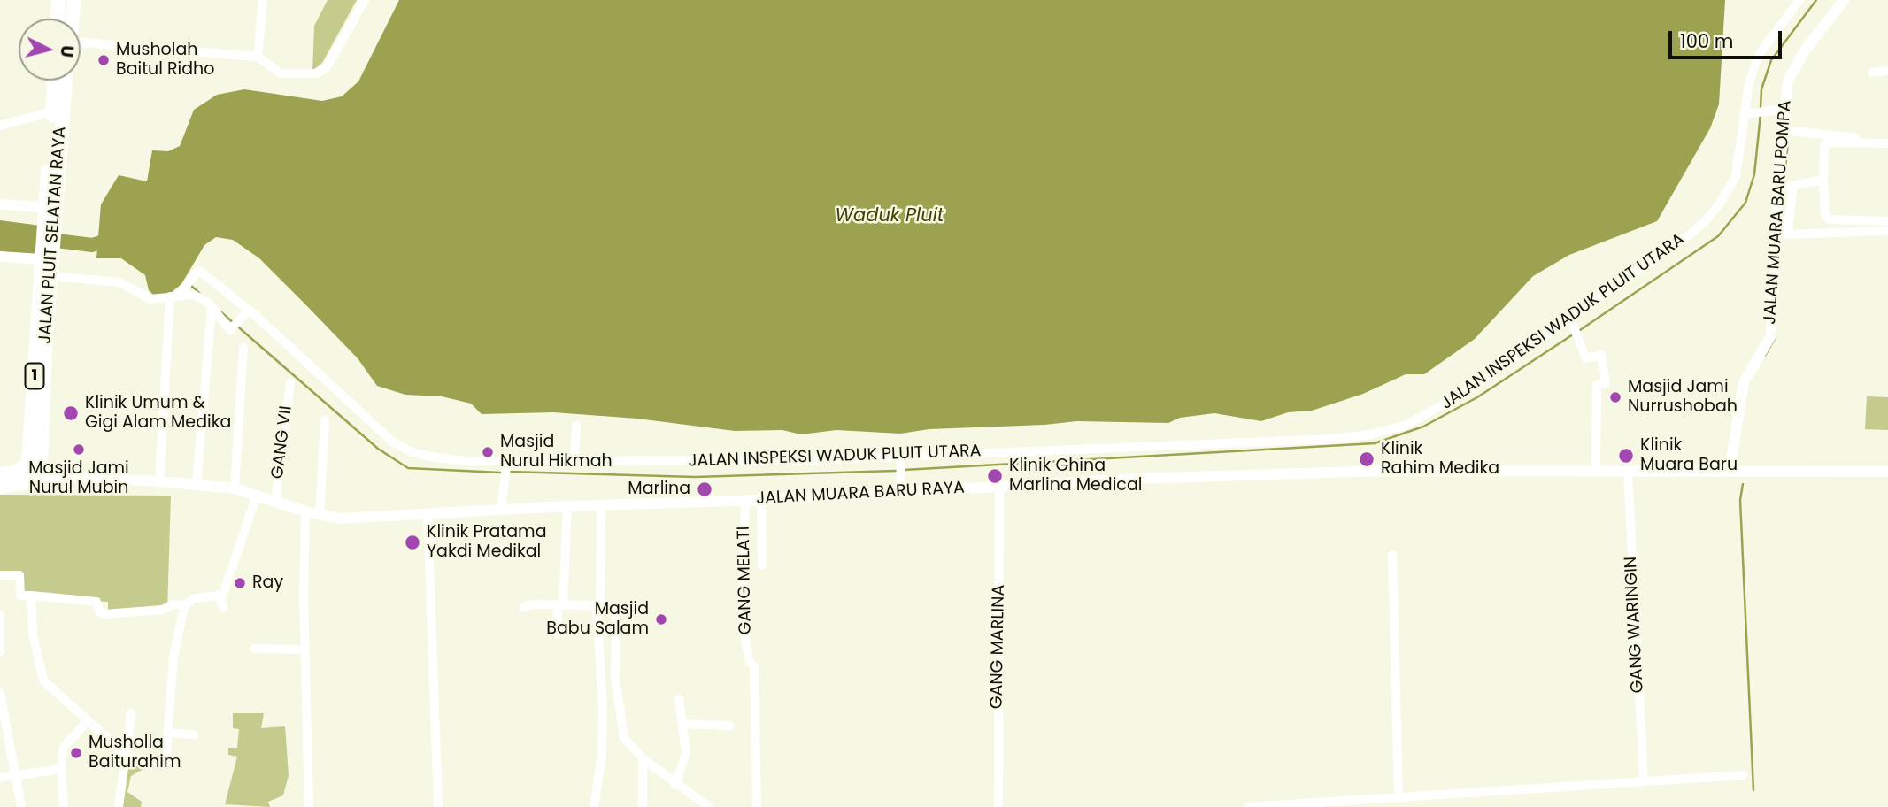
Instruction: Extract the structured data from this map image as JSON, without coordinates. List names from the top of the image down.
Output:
{
  "streets": {
    "highway": ["JALAN PLUIT SELATAN RAYA", "1"],
    "street": [
      "JALAN MUARA BARU POMPA",
      "JALAN INSPEKSI WADUK PLUIT UTARA",
      "GANG VII",
      "JALAN MUARA BARU RAYA",
      "GANG MELATI",
      "GANG WARINGIN",
      "GANG MARLINA"
    ]
  },
  "crossings": [
    ["JALAN MUARA BARU POMPA", "JALAN MUARA BARU RAYA"],
    ["JALAN PLUIT SELATAN RAYA", "JALAN MUARA BARU RAYA"],
    ["GANG VII", "JALAN MUARA BARU RAYA"],
    ["JALAN MUARA BARU RAYA", "GANG MELATI"],
    ["JALAN MUARA BARU RAYA", "GANG WARINGIN"],
    ["JALAN MUARA BARU RAYA", "GANG MARLINA"]
  ],
  "water": ["Waduk Pluit"],
  "places": [
    "Musholah Baitul Ridho",
    "Masjid Jami Nurrushobah",
    "Klinik Umum & Gigi Alam Medika",
    "Masjid Jami Nurul Mubin",
    "Masjid Nurul Hikmah",
    "Klinik Muara Baru",
    "Klinik Rahim Medika",
    "Klinik Ghina Marlina Medical",
    "Marlina",
    "Klinik Pratama Yakdi Medikal",
    "Ray",
    "Masjid Babu Salam",
    "Musholla Baiturahim"
  ],
  "scale_bar": "100 m",
  "north": "right"
}
